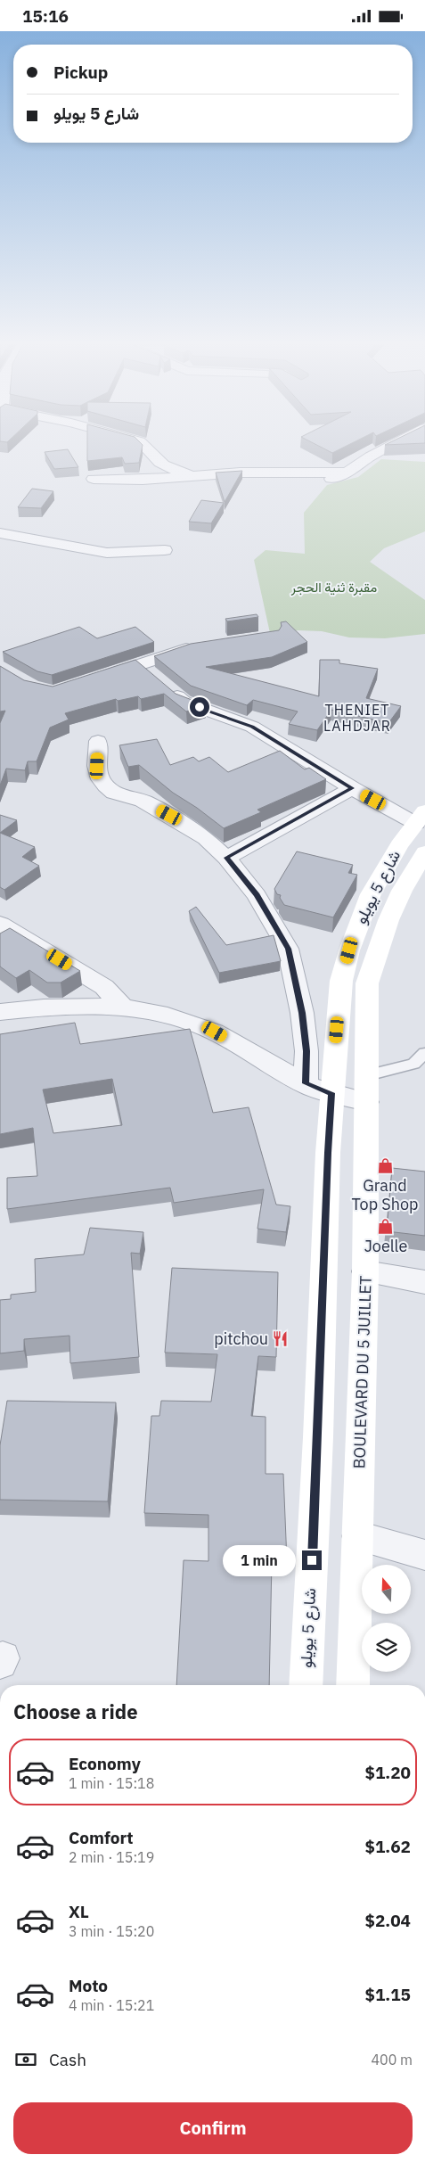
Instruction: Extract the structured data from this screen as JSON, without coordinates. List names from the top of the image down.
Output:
{
  "streets": {
    "main road": ["شارع 5 يويلو", "BOULEVARD DU 5 JUILLET"]
  },
  "districts": ["THENIET LAHDJAR"],
  "parks": ["مقبرة ثنية الحجر"],
  "places": {
    "shop": ["Grand Top Shop", "Joelle"],
    "restaurant": ["pitchou"]
  },
  "north": "top",
  "page": {
    "status": "15:16",
    "banner": ["Pickup", "شارع 5 يويلو"],
    "bubble": "1 min",
    "heading": "Choose a ride",
    "list": [
      {
        "name": "Economy",
        "note": "1 min · 15:18",
        "value": "$1.20"
      },
      {
        "name": "Comfort",
        "note": "2 min · 15:19",
        "value": "$1.62"
      },
      {
        "name": "XL",
        "note": "3 min · 15:20",
        "value": "$2.04"
      },
      {
        "name": "Moto",
        "note": "4 min · 15:21",
        "value": "$1.15"
      }
    ],
    "pay": ["Cash", "400 m"],
    "buttons": "Confirm"
  }
}
